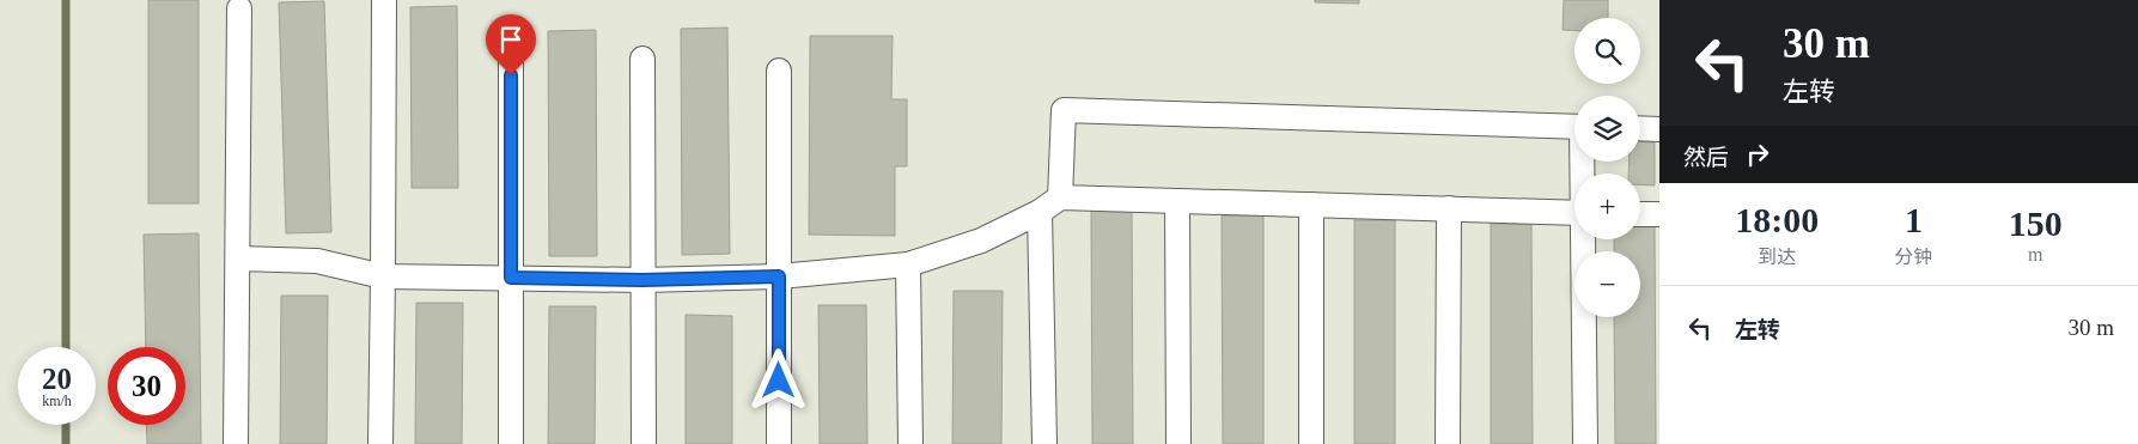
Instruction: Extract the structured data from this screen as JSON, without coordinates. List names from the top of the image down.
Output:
{
  "page": {
    "turn": ["30 m", "左转"],
    "map_buttons": ["+", "−"],
    "then": "然后",
    "eta": [
      "18:00",
      "到达",
      "1",
      "分钟",
      "150",
      "m"
    ],
    "list": [
      {
        "name": "左转",
        "value": "30 m"
      }
    ],
    "speed": "20 km/h",
    "limit": "30"
  }
}
